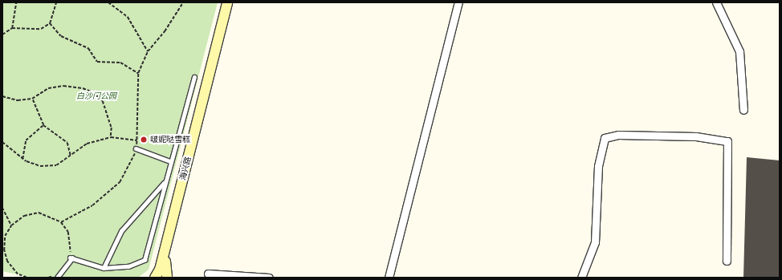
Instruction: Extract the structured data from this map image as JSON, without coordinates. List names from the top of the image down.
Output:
{
  "streets": {
    "street": ["海兴路"]
  },
  "parks": ["白沙门公园"],
  "places": ["啵妮哒雪糕"]
}
